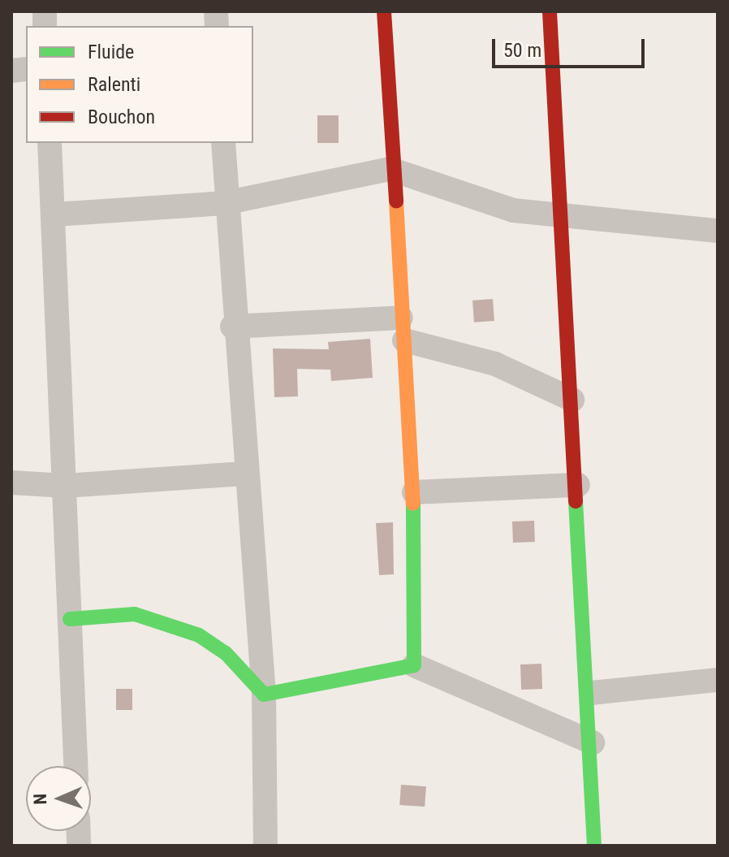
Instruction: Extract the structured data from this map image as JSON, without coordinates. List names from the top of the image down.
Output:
{
  "legend": ["Fluide", "Ralenti", "Bouchon"],
  "scale_bar": "50 m",
  "north": "left"
}
